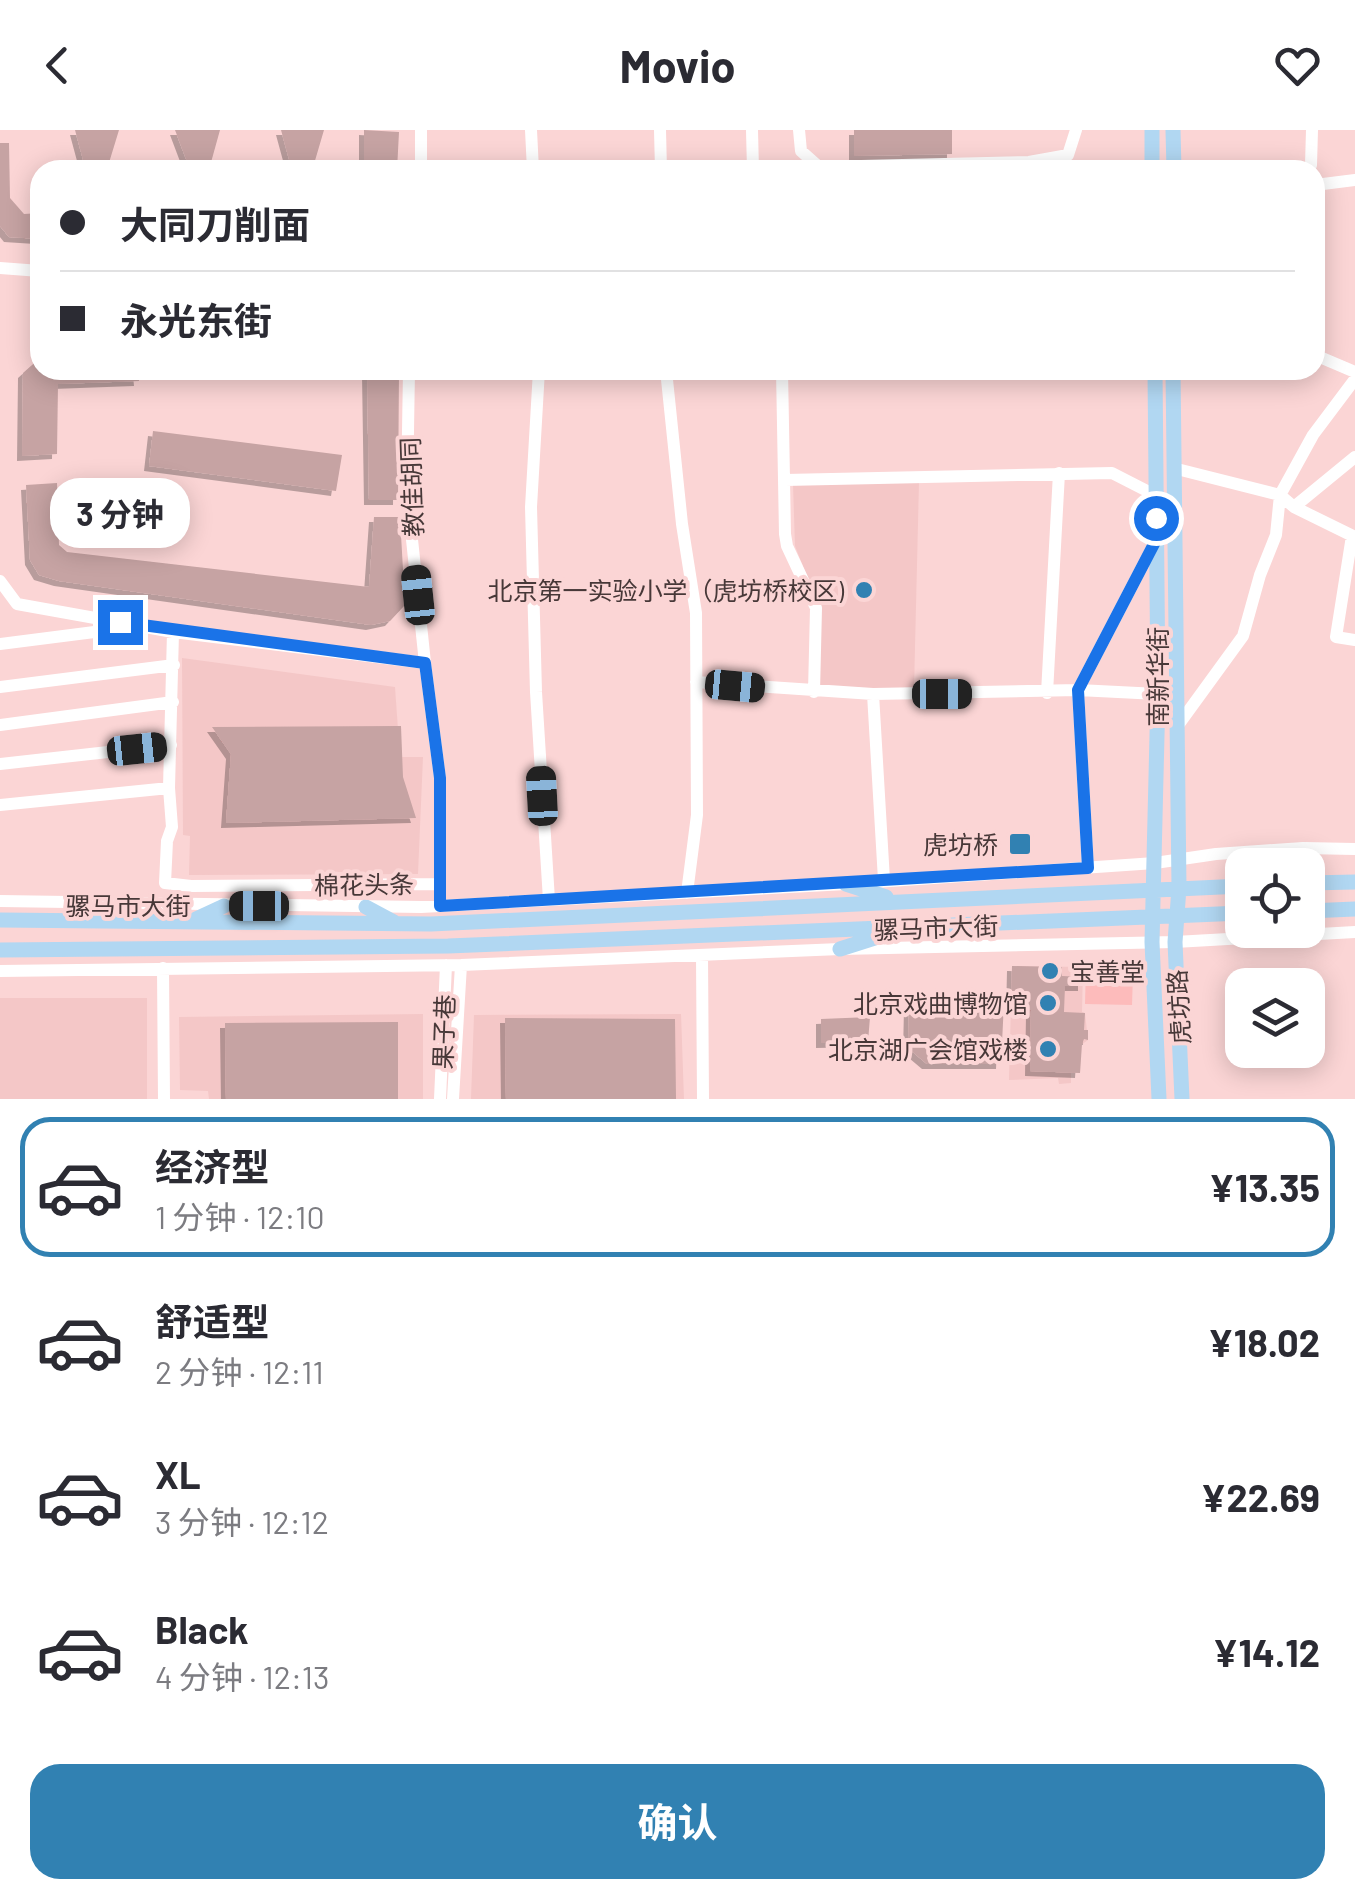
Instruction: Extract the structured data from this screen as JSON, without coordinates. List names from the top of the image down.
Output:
{
  "streets": {
    "main road": ["南新华街", "骡马市大街", "虎坊路"],
    "street": ["教佳胡同", "棉花头条", "果子巷"]
  },
  "crossings": [
    ["教佳胡同", "棉花头条"],
    ["教佳胡同", "骡马市大街"],
    ["南新华街", "骡马市大街"],
    ["南新华街", "虎坊路"],
    ["骡马市大街", "虎坊路"],
    ["骡马市大街", "果子巷"]
  ],
  "places": {
    "other": [
      "北京第一实验小学（虎坊桥校区)",
      "宝善堂",
      "北京戏曲博物馆",
      "北京湖广会馆戏楼"
    ],
    "transit": ["虎坊桥"]
  },
  "page": {
    "header": "Movio",
    "banner": ["大同刀削面", "永光东街"],
    "bubble": "3 分钟",
    "list": [
      {
        "name": "经济型",
        "note": "1 分钟 · 12:10",
        "value": "¥13.35"
      },
      {
        "name": "舒适型",
        "note": "2 分钟 · 12:11",
        "value": "¥18.02"
      },
      {
        "name": "XL",
        "note": "3 分钟 · 12:12",
        "value": "¥22.69"
      },
      {
        "name": "Black",
        "note": "4 分钟 · 12:13",
        "value": "¥14.12"
      }
    ],
    "buttons": "确认"
  }
}
